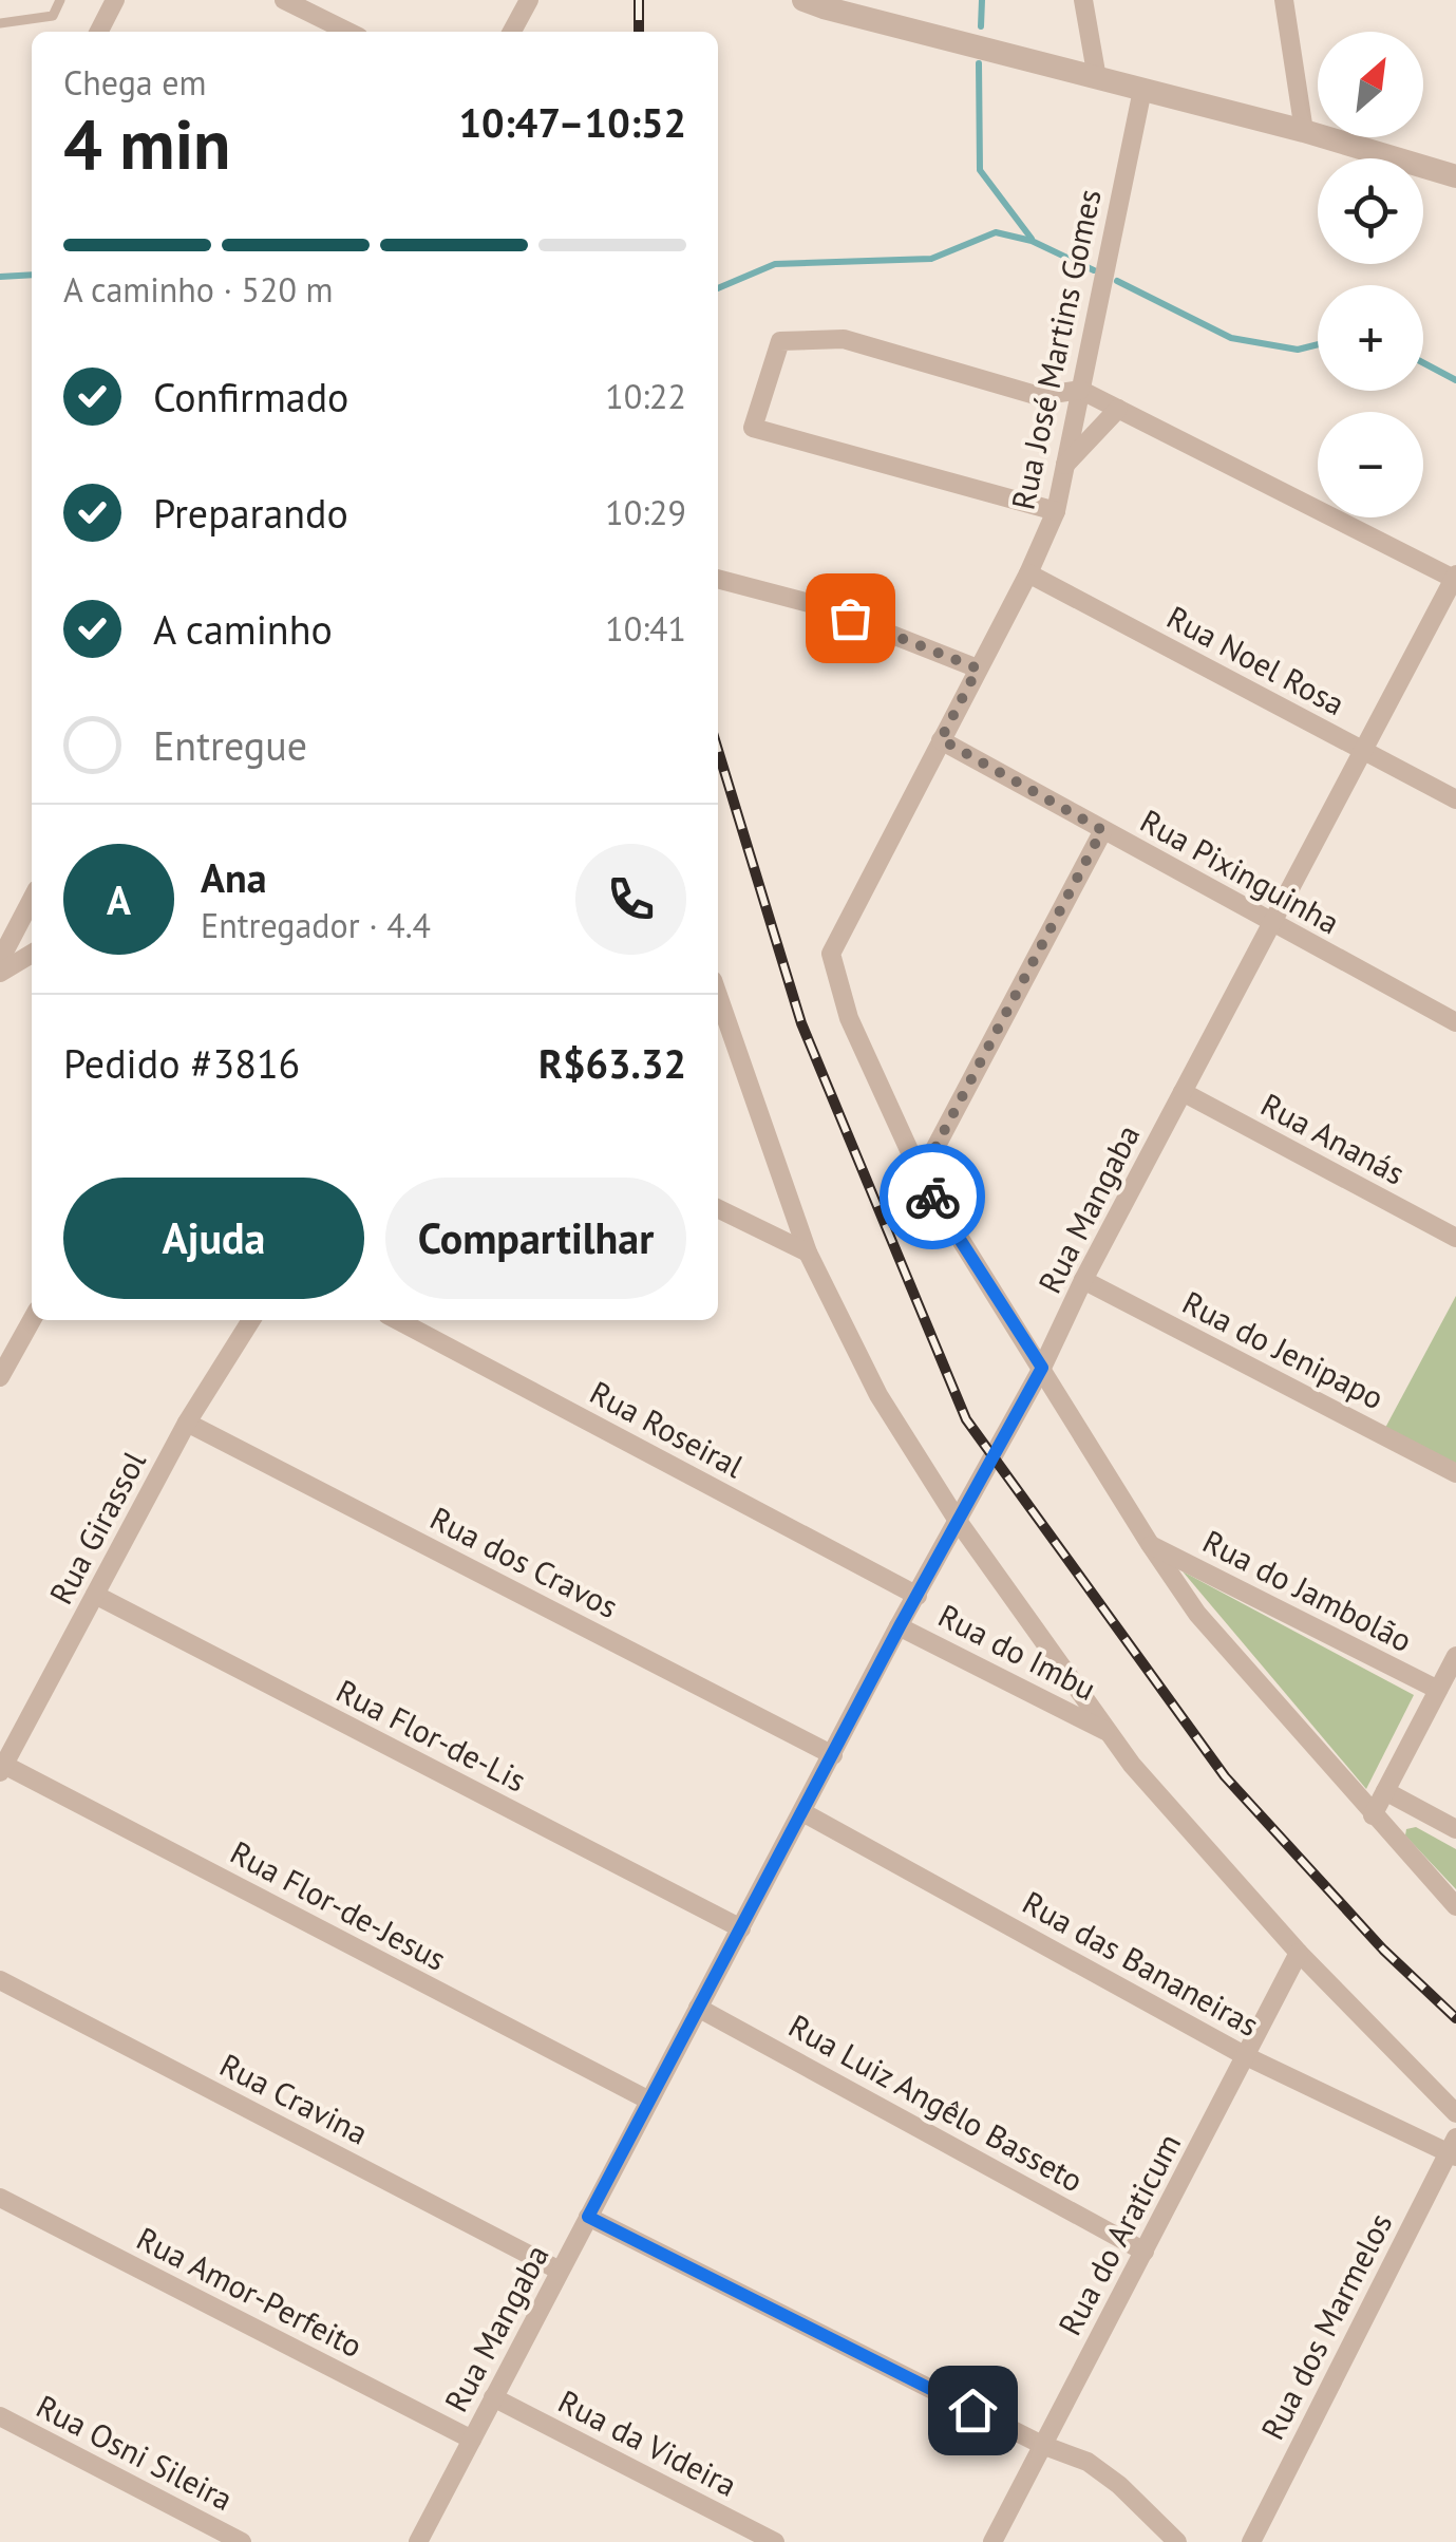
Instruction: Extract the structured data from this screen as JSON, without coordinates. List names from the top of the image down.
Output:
{
  "streets": {
    "street": [
      "Rua José Martins Gomes",
      "Rua Noel Rosa",
      "Rua Pixinguinha",
      "Rua Ananás",
      "Rua Mangaba",
      "Rua do Jenipapo",
      "Rua Roseiral",
      "Rua Girassol",
      "Rua dos Cravos",
      "Rua do Jambolão",
      "Rua do Imbu",
      "Rua Flor-de-Lis",
      "Rua Flor-de-Jesus",
      "Rua das Bananeiras",
      "Rua Cravina",
      "Rua Luiz Angêlo Basseto",
      "Rua do Araticum",
      "Rua Amor-Perfeito",
      "Rua dos Marmelos",
      "Rua da Videira",
      "Rua Osni Sileira"
    ]
  },
  "crossings": [
    ["Rua José Martins Gomes", "Rua Noel Rosa"],
    ["Rua José Martins Gomes", "Rua Pixinguinha"],
    ["Rua Noel Rosa", "Rua Mangaba"],
    ["Rua Pixinguinha", "Rua Mangaba"],
    ["Rua Ananás", "Rua Mangaba"],
    ["Rua Mangaba", "Rua do Jenipapo"],
    ["Rua Mangaba", "Rua Roseiral"],
    ["Rua Mangaba", "Rua dos Cravos"],
    ["Rua Mangaba", "Rua do Imbu"],
    ["Rua Mangaba", "Rua Flor-de-Lis"],
    ["Rua Mangaba", "Rua Flor-de-Jesus"],
    ["Rua Mangaba", "Rua das Bananeiras"],
    ["Rua Mangaba", "Rua Cravina"],
    ["Rua Mangaba", "Rua Luiz Angêlo Basseto"],
    ["Rua Mangaba", "Rua Amor-Perfeito"],
    ["Rua Mangaba", "Rua da Videira"],
    ["Rua Girassol", "Rua dos Cravos"],
    ["Rua Girassol", "Rua Flor-de-Lis"],
    ["Rua Girassol", "Rua Flor-de-Jesus"],
    ["Rua das Bananeiras", "Rua do Araticum"],
    ["Rua das Bananeiras", "Rua dos Marmelos"],
    ["Rua Luiz Angêlo Basseto", "Rua do Araticum"]
  ],
  "north": "top right",
  "page": {
    "map_buttons": ["+", "−"],
    "heading": ["4 min", "Chega em", "10:47–10:52"],
    "panel": [
      "Ana",
      "Entregador · 4.4",
      "Pedido #3816",
      "R$63.32"
    ],
    "bar": "A caminho · 520 m",
    "list": [
      ["Confirmado", "10:22"],
      ["Preparando", "10:29"],
      ["A caminho", "10:41"],
      "Entregue"
    ],
    "round": "A",
    "buttons": ["Ajuda", "Compartilhar"]
  }
}
